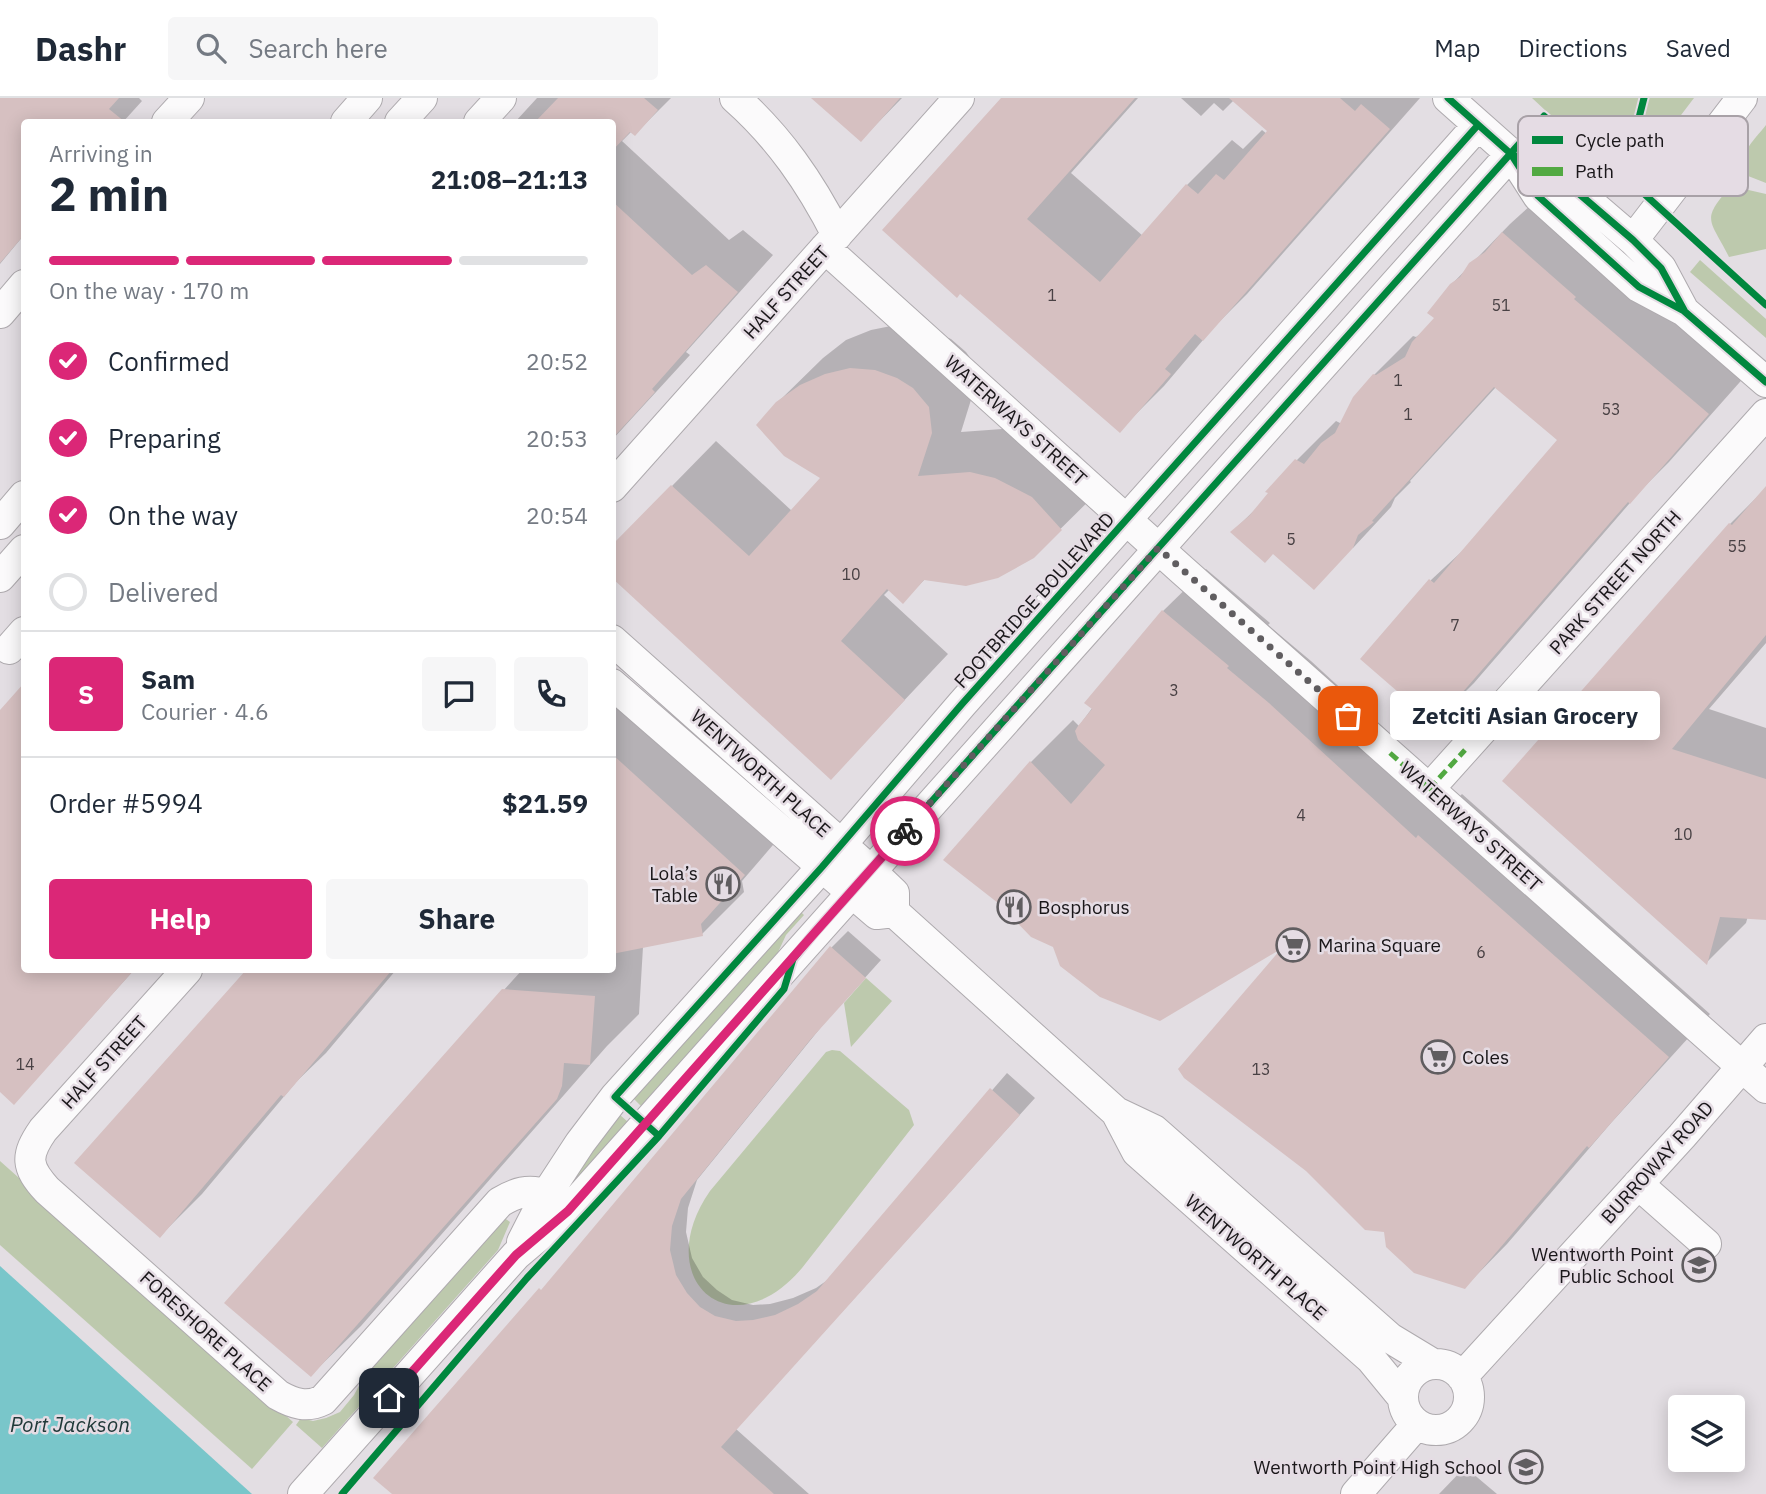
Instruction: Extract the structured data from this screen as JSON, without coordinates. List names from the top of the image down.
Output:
{
  "streets": {
    "street": [
      "HALF STREET",
      "WATERWAYS STREET",
      "PARK STREET NORTH",
      "FOOTBRIDGE BOULEVARD",
      "WENTWORTH PLACE",
      "BURROWAY ROAD",
      "FORESHORE PLACE"
    ]
  },
  "crossings": [
    ["HALF STREET", "WATERWAYS STREET"],
    ["HALF STREET", "FORESHORE PLACE"],
    ["WATERWAYS STREET", "PARK STREET NORTH"],
    ["WATERWAYS STREET", "FOOTBRIDGE BOULEVARD"],
    ["WATERWAYS STREET", "BURROWAY ROAD"],
    ["FOOTBRIDGE BOULEVARD", "WENTWORTH PLACE"],
    ["FOOTBRIDGE BOULEVARD", "FORESHORE PLACE"],
    ["WENTWORTH PLACE", "BURROWAY ROAD"]
  ],
  "water": ["Port Jackson"],
  "places": {
    "other": ["Zetciti Asian Grocery"],
    "restaurant": ["Lola’s Table", "Bosphorus"],
    "supermarket": ["Marina Square", "Coles"],
    "school or university": ["Wentworth Point Public School", "Wentworth Point High School"]
  },
  "house_numbers": [
    "1",
    "51",
    "1",
    "53",
    "1",
    "5",
    "55",
    "10",
    "7",
    "3",
    "4",
    "10",
    "6",
    "14",
    "13"
  ],
  "legend": ["Cycle path", "Path"],
  "page": {
    "header": "Dashr",
    "search": "Search here",
    "nav": ["Map", "Directions", "Saved"],
    "heading": ["2 min", "Arriving in", "21:08–21:13"],
    "panel": [
      "Sam",
      "Courier · 4.6",
      "Order #5994",
      "$21.59"
    ],
    "bar": "On the way · 170 m",
    "list": [
      ["Confirmed", "20:52"],
      ["Preparing", "20:53"],
      ["On the way", "20:54"],
      "Delivered"
    ],
    "round": "S",
    "bubble": "Zetciti Asian Grocery",
    "buttons": ["Help", "Share"]
  }
}
